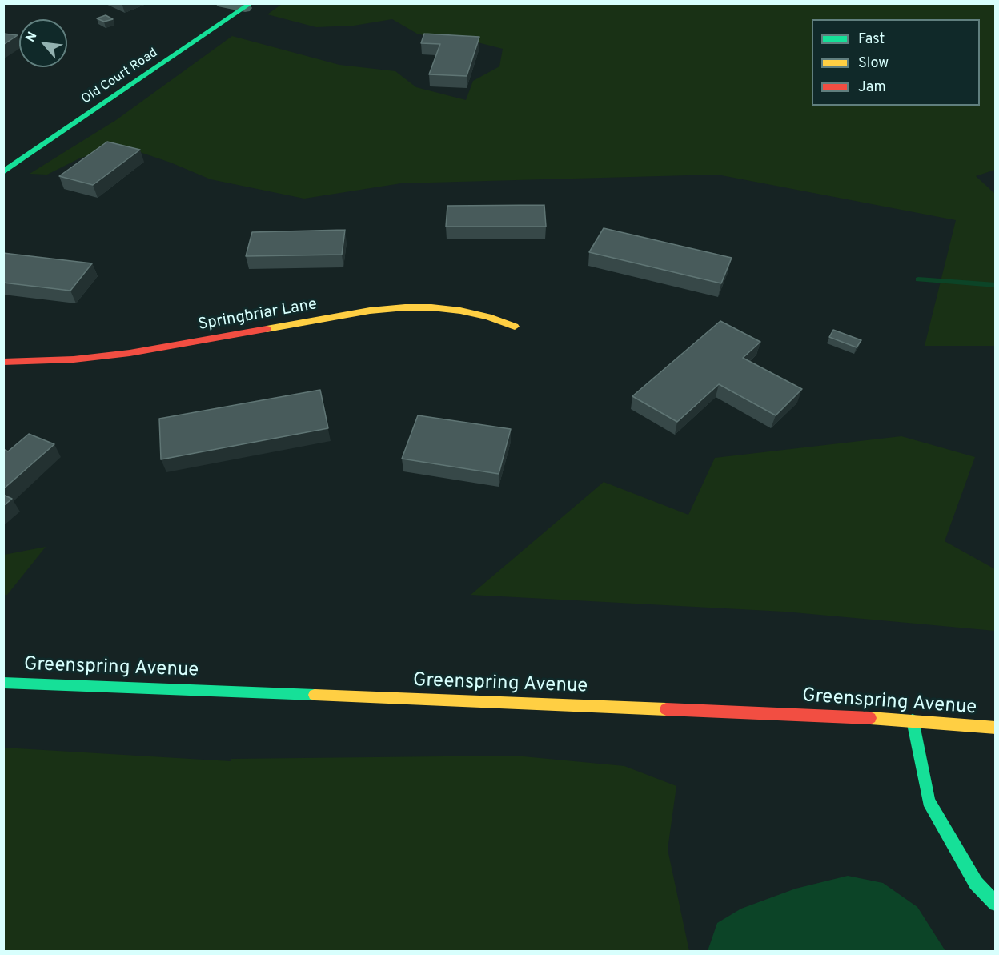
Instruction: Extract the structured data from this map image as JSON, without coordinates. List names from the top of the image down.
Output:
{
  "streets": {
    "main road": ["Old Court Road", "Springbriar Lane", "Greenspring Avenue"]
  },
  "legend": ["Fast", "Slow", "Jam"],
  "north": "top left"
}
